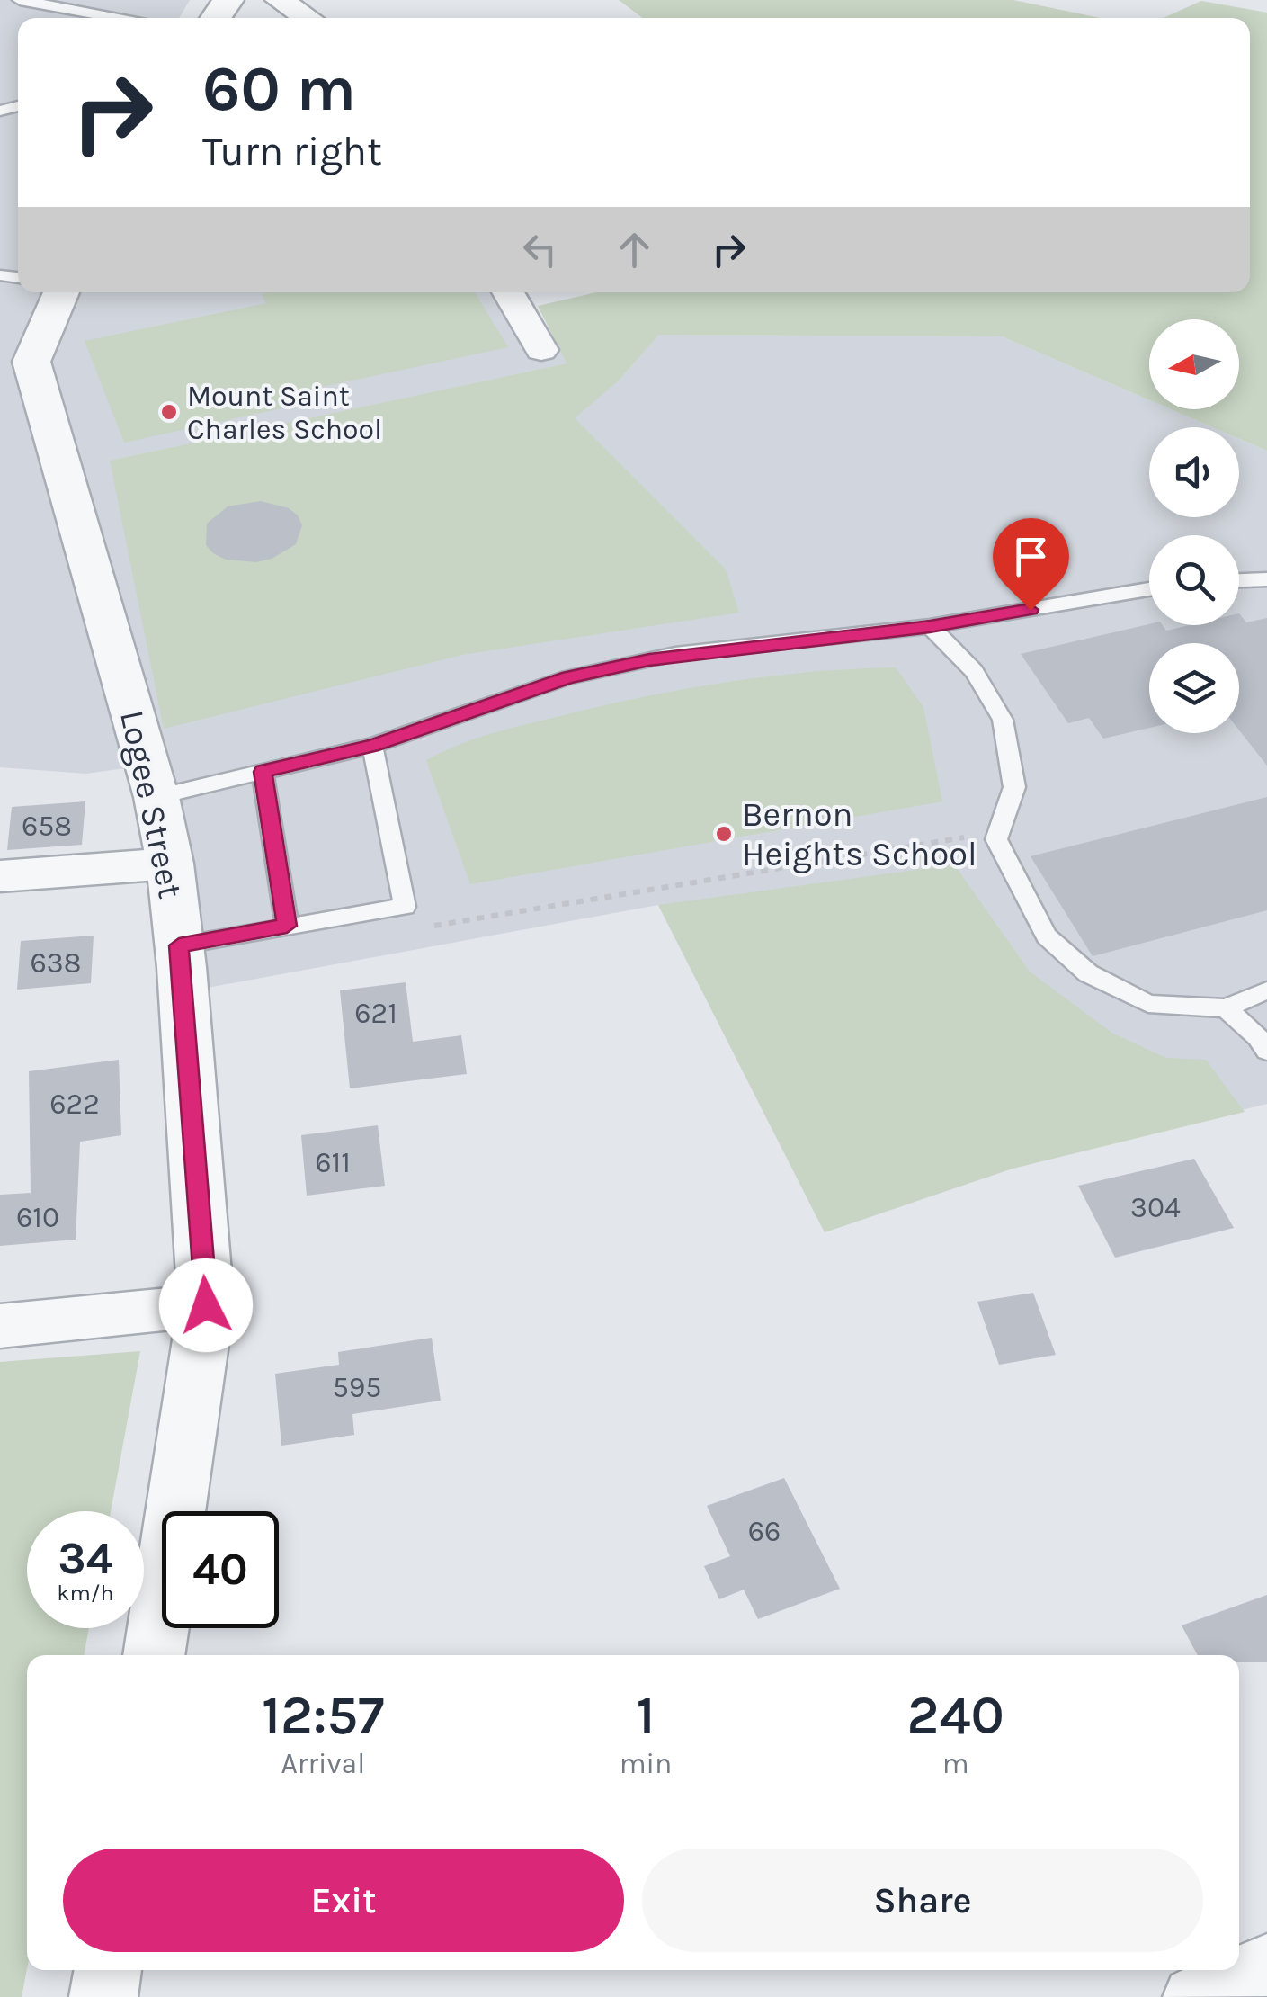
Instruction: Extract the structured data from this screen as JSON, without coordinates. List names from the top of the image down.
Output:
{
  "streets": {
    "street": ["Logee Street"]
  },
  "places": ["Mount Saint Charles School", "Bernon Heights School"],
  "house_numbers": [
    "658",
    "638",
    "621",
    "622",
    "611",
    "304",
    "610",
    "595",
    "66"
  ],
  "north": "left",
  "page": {
    "turn": ["60 m", "Turn right"],
    "speed": "34 km/h",
    "limit": "40",
    "eta": [
      "12:57",
      "Arrival",
      "1",
      "min",
      "240",
      "m"
    ],
    "buttons": ["Exit", "Share"]
  }
}
